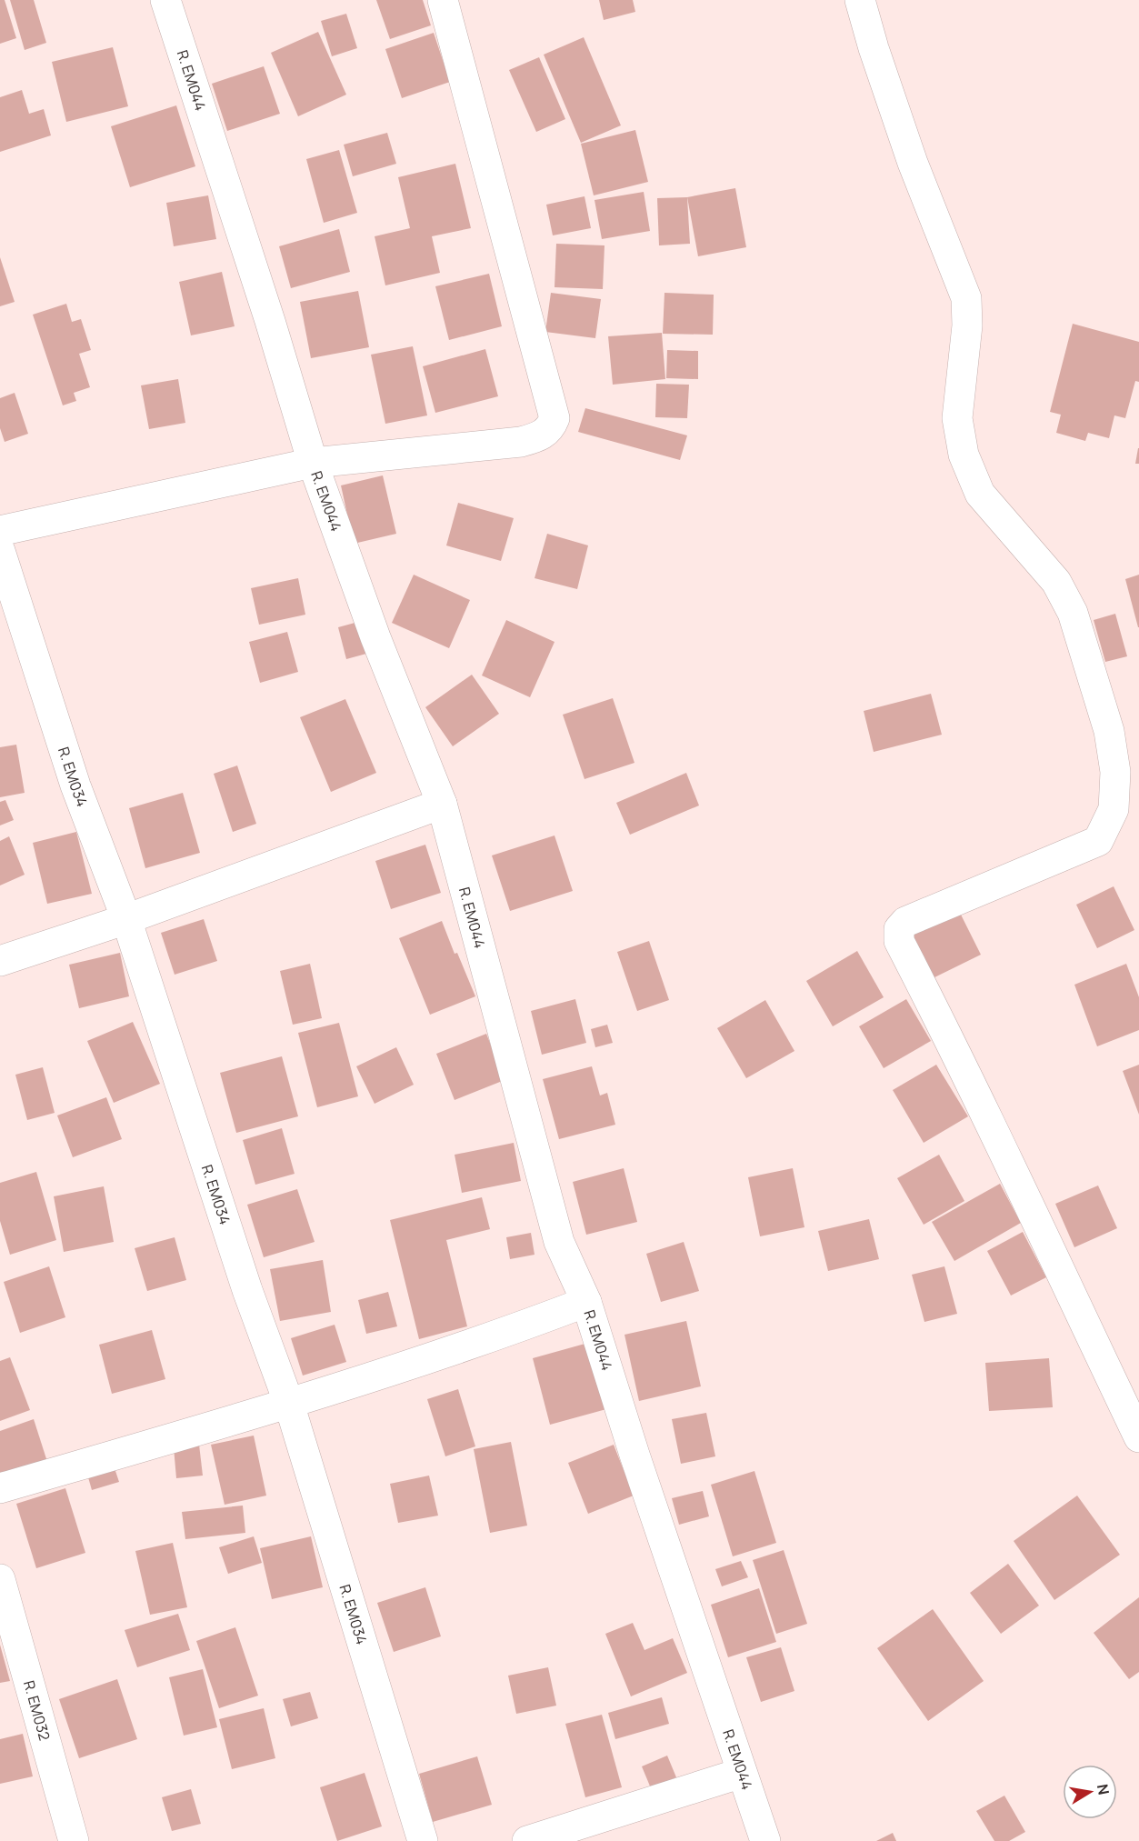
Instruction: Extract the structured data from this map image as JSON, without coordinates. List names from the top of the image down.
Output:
{
  "streets": {
    "street": ["R. EM044", "R. EM034", "R. EM032"]
  },
  "north": "right"
}
